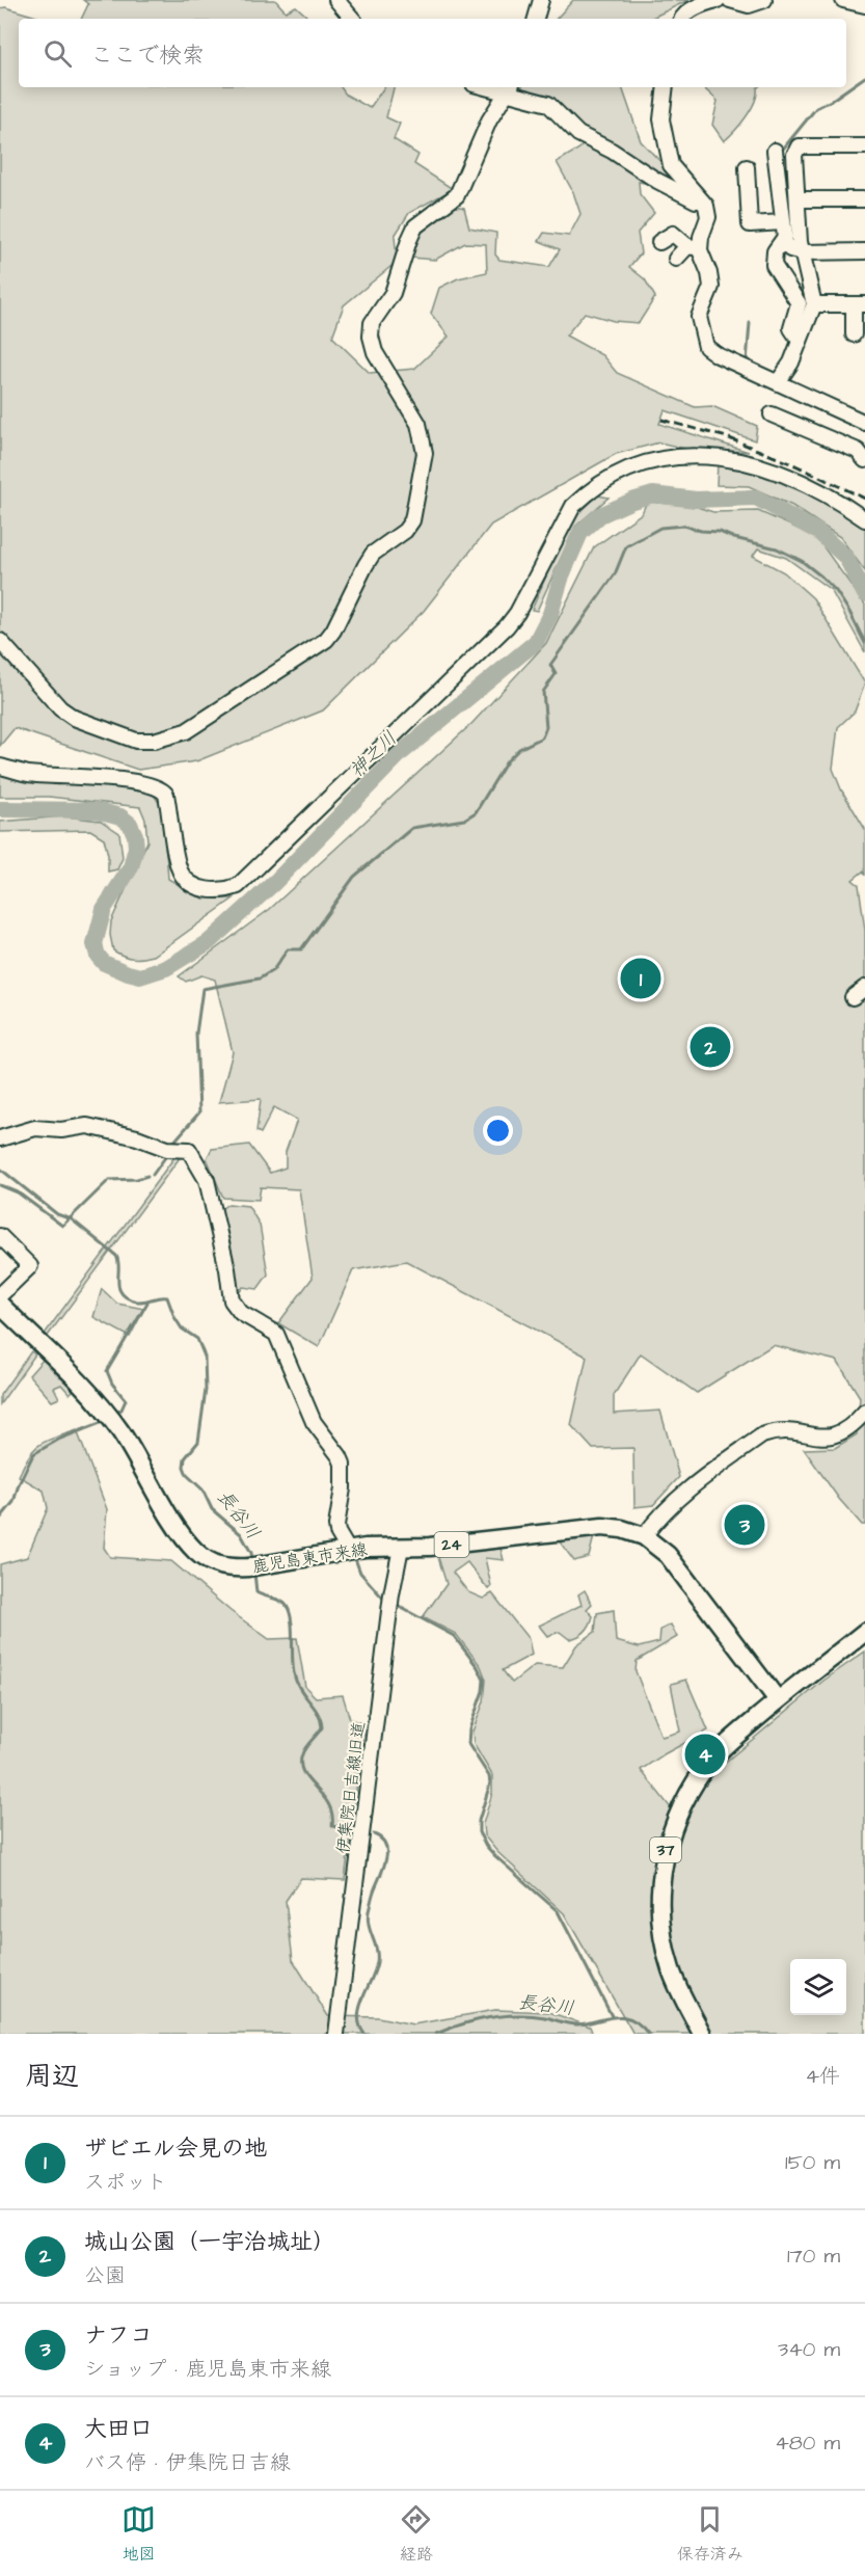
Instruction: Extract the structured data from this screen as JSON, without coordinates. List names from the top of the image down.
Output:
{
  "streets": {
    "main road": ["24", "鹿児島東市来線", "37"],
    "street": ["伊集院日吉線旧道"]
  },
  "crossings": [
    ["鹿児島東市来線", "伊集院日吉線旧道"],
    ["鹿児島東市来線", "37"]
  ],
  "water": ["神之川", "長谷川"],
  "page": {
    "search": "ここで検索",
    "pins": [
      "1",
      "2",
      "3",
      "4"
    ],
    "heading": ["周辺", "4件"],
    "list": [
      {
        "mark": "1",
        "name": "ザビエル会見の地",
        "note": "スポット",
        "value": "150 m"
      },
      {
        "mark": "2",
        "name": "城山公園（一宇治城址）",
        "note": "公園",
        "value": "170 m"
      },
      {
        "mark": "3",
        "name": "ナフコ",
        "note": "ショップ · 鹿児島東市来線",
        "value": "340 m"
      },
      {
        "mark": "4",
        "name": "大田口",
        "note": "バス停 · 伊集院日吉線",
        "value": "480 m"
      }
    ],
    "nav": ["地図", "経路", "保存済み"]
  }
}
